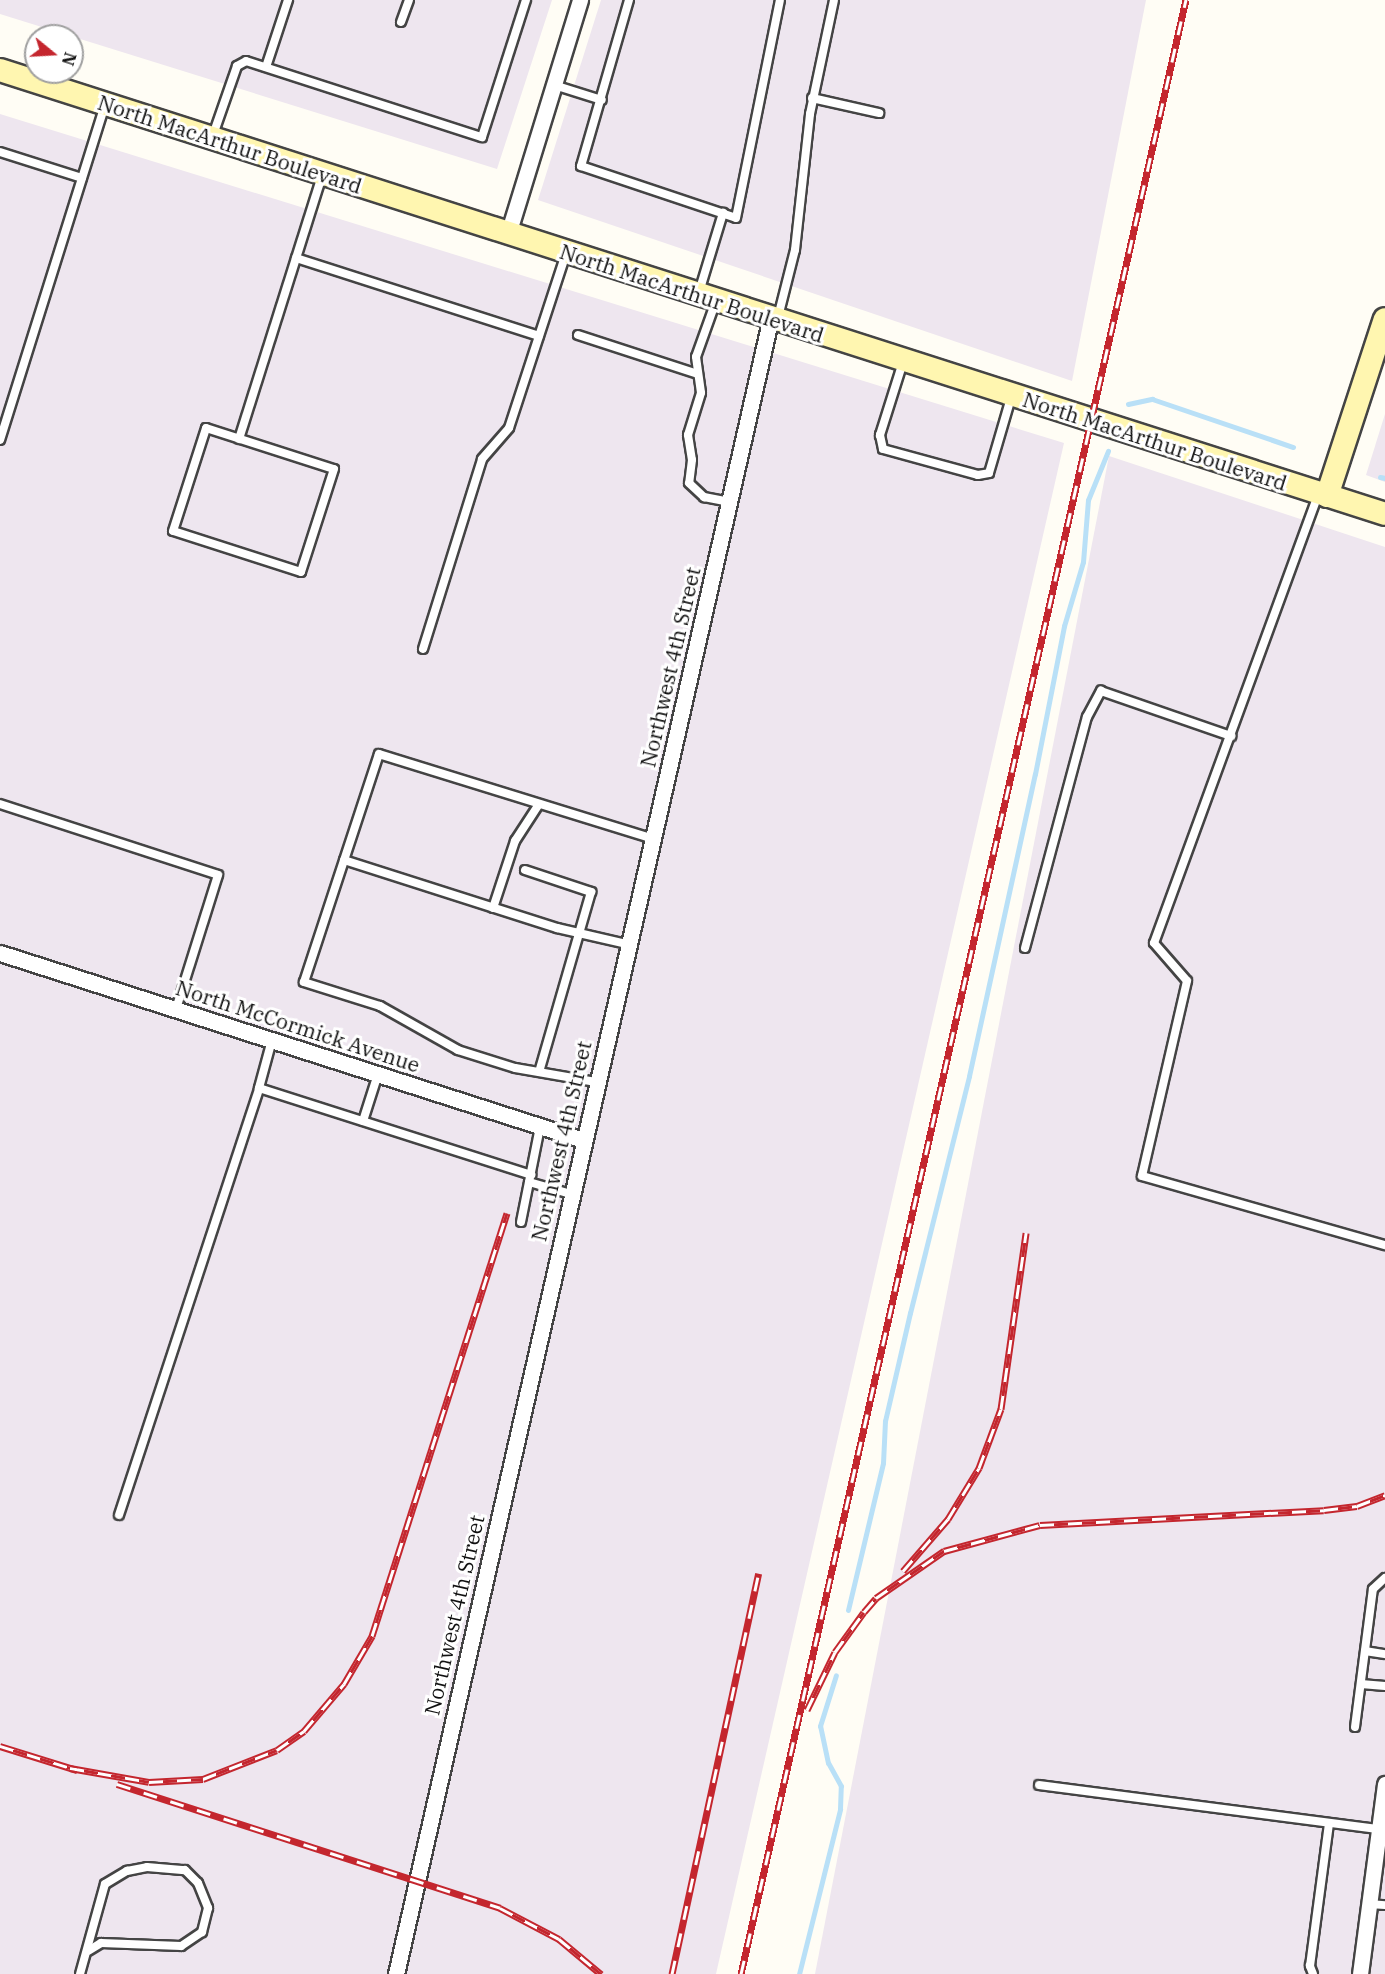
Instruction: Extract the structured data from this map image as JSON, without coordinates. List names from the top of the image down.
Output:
{
  "streets": {
    "main road": ["North MacArthur Boulevard"],
    "street": ["Northwest 4th Street", "North McCormick Avenue"]
  },
  "crossings": [
    ["North MacArthur Boulevard", "Northwest 4th Street"],
    ["Northwest 4th Street", "North McCormick Avenue"]
  ],
  "north": "right"
}
